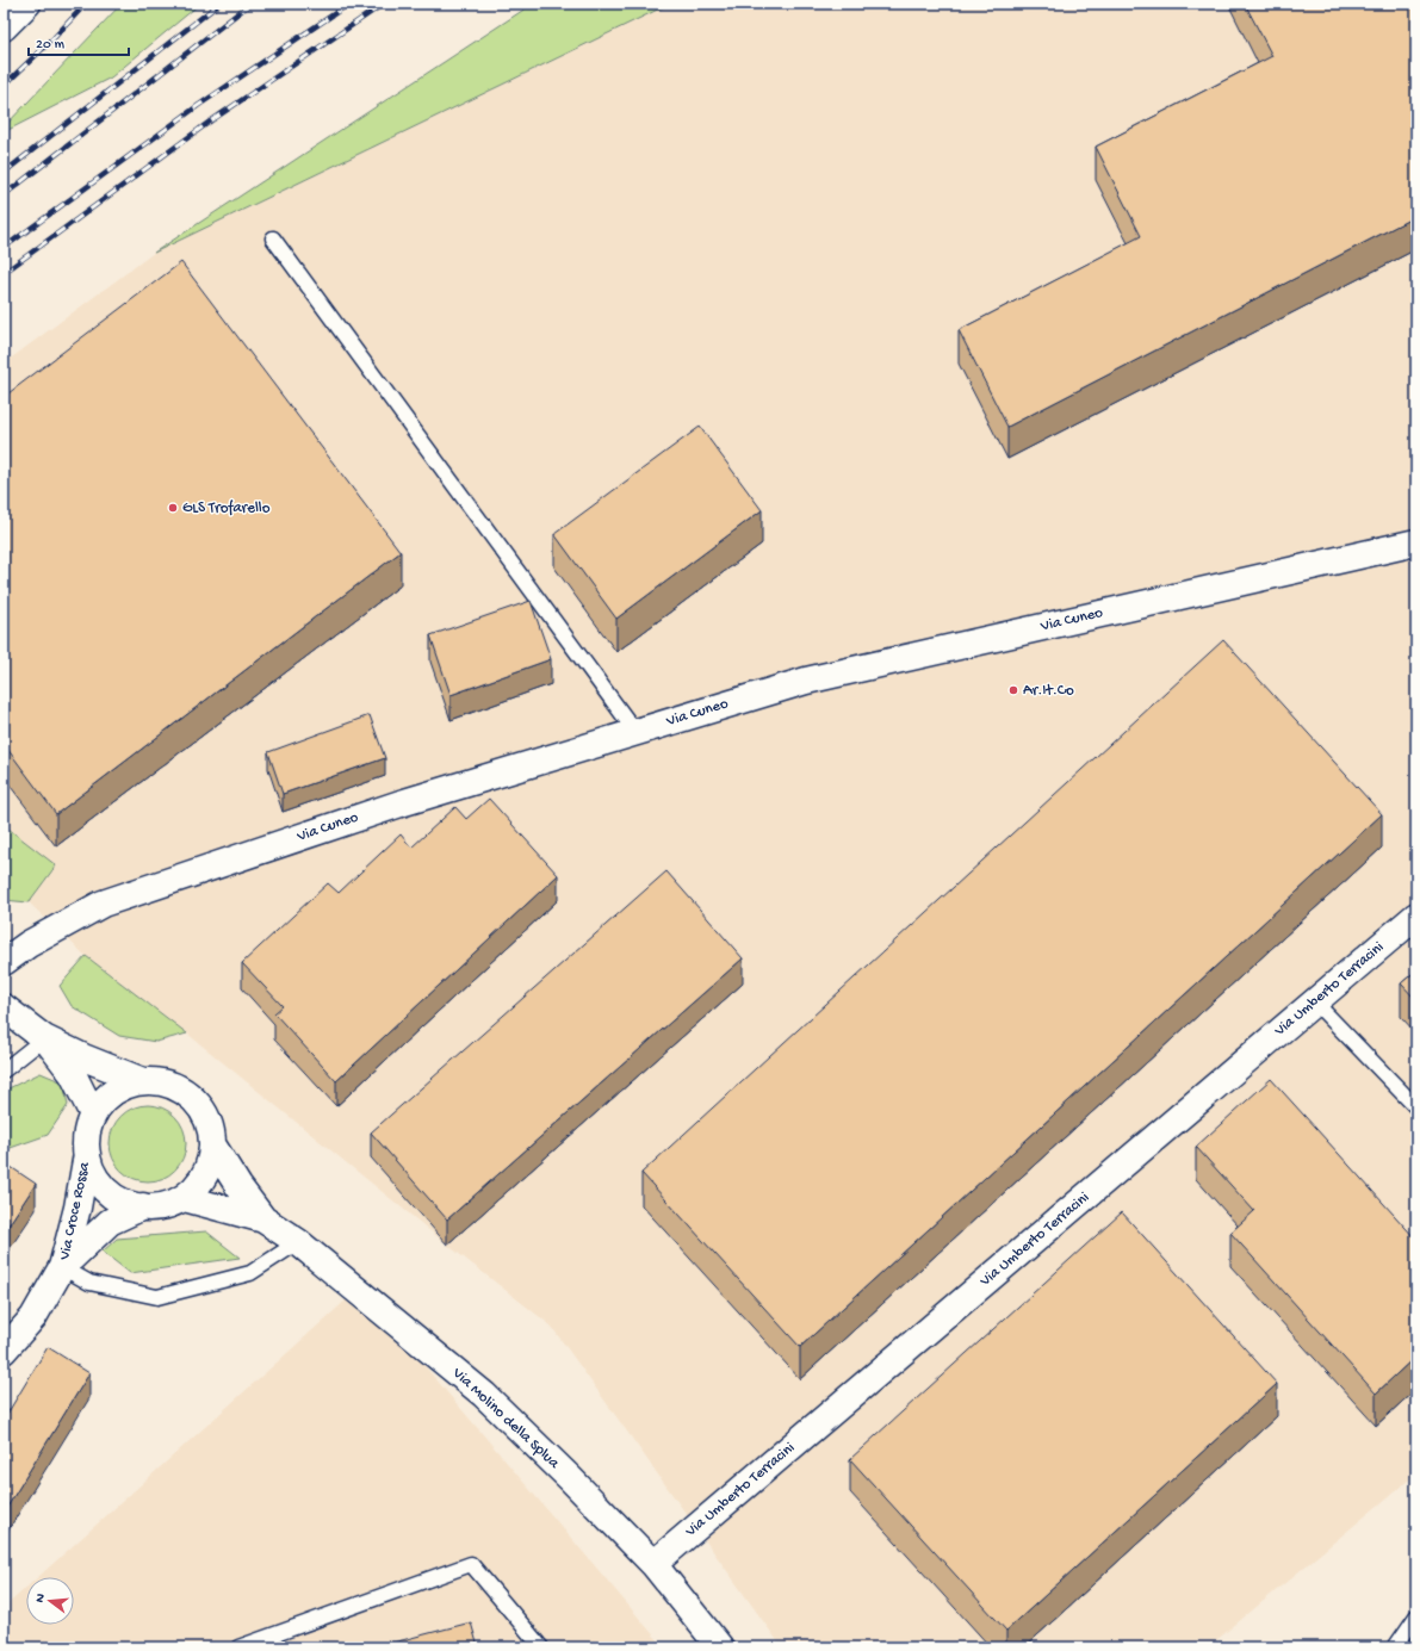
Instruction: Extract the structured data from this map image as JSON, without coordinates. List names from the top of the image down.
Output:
{
  "streets": {
    "street": [
      "Via Cuneo",
      "Via Umberto Terracini",
      "Via Croce Rossa",
      "Via Molino della Splua"
    ]
  },
  "crossings": [
    ["Via Umberto Terracini", "Via Molino della Splua"],
    ["Via Croce Rossa", "Via Molino della Splua"]
  ],
  "places": ["GLS Trofarello", "Ar.It.Co"],
  "scale_bar": "20 m",
  "north": "left"
}
